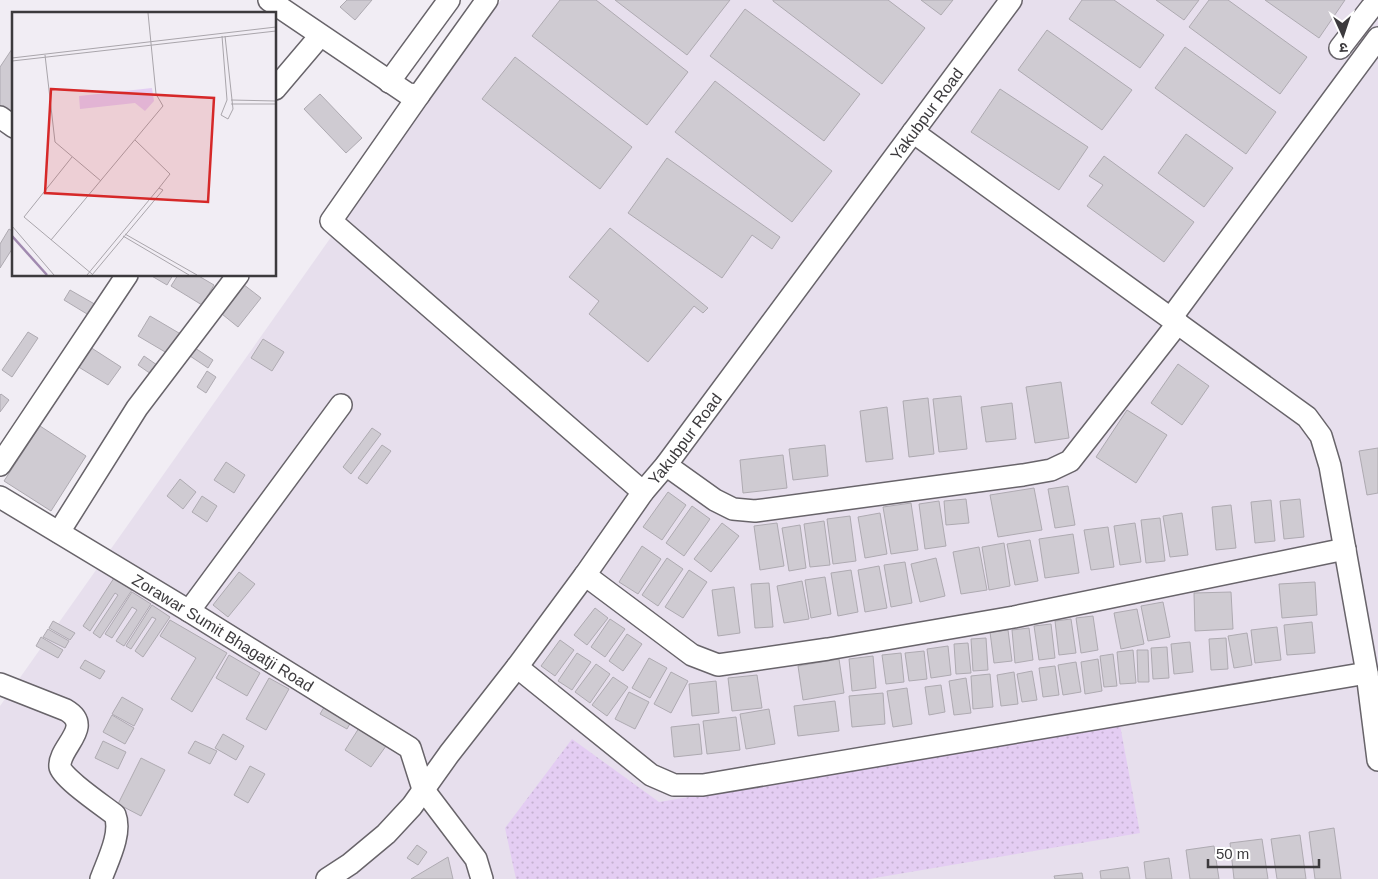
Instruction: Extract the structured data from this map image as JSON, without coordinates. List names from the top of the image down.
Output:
{
  "streets": {
    "street": ["Yakubpur Road", "Zorawar Sumit Bhagatji Road"]
  },
  "crossings": [
    ["Yakubpur Road", "Zorawar Sumit Bhagatji Road"]
  ],
  "scale_bar": "50 m",
  "north": "bottom"
}
